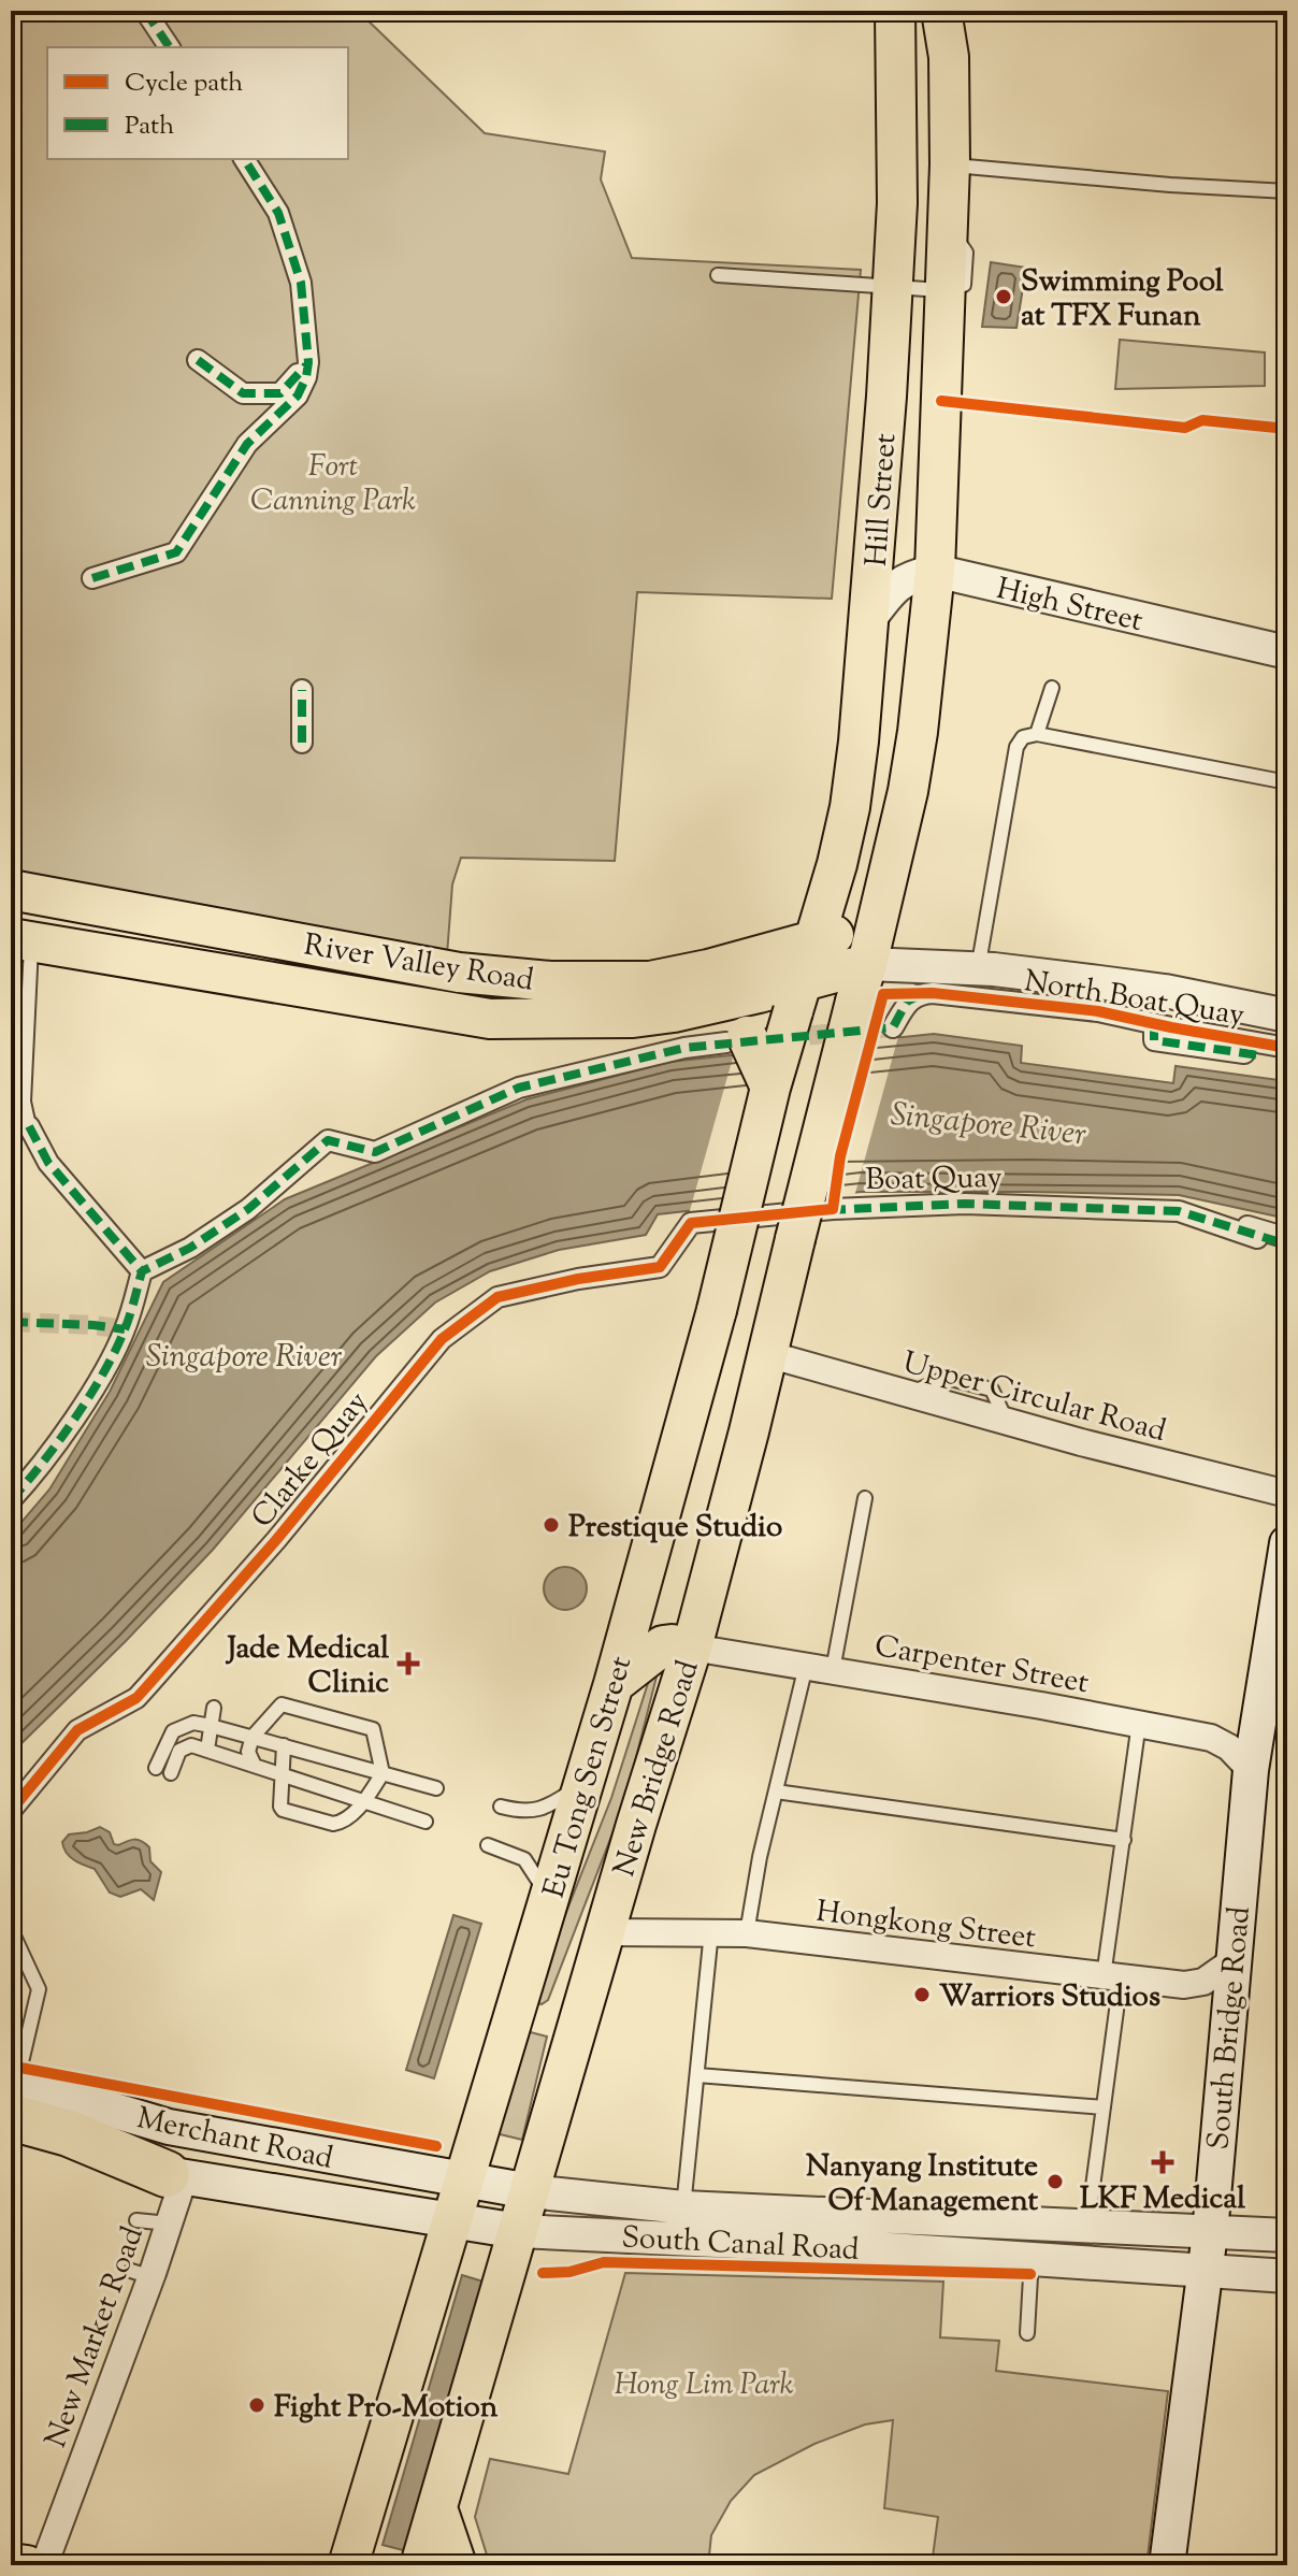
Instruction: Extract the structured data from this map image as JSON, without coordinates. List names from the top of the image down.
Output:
{
  "streets": {
    "main road": [
      "Hill Street",
      "River Valley Road",
      "New Bridge Road",
      "Eu Tong Sen Street",
      "South Bridge Road",
      "Merchant Road",
      "South Canal Road"
    ],
    "street": [
      "High Street",
      "North Boat Quay",
      "Boat Quay",
      "Upper Circular Road",
      "Clarke Quay",
      "Carpenter Street",
      "Hongkong Street",
      "New Market Road"
    ]
  },
  "crossings": [
    ["Hill Street", "High Street"],
    ["Hill Street", "River Valley Road"],
    ["Hill Street", "North Boat Quay"],
    ["Hill Street", "New Bridge Road"],
    ["Hill Street", "Eu Tong Sen Street"],
    ["River Valley Road", "North Boat Quay"],
    ["River Valley Road", "New Bridge Road"],
    ["River Valley Road", "Eu Tong Sen Street"],
    ["North Boat Quay", "New Bridge Road"],
    ["Boat Quay", "Clarke Quay"],
    ["Upper Circular Road", "New Bridge Road"],
    ["Carpenter Street", "New Bridge Road"],
    ["Carpenter Street", "South Bridge Road"],
    ["New Bridge Road", "Hongkong Street"],
    ["New Bridge Road", "Merchant Road"],
    ["New Bridge Road", "South Canal Road"],
    ["Eu Tong Sen Street", "Merchant Road"],
    ["Eu Tong Sen Street", "South Canal Road"],
    ["Hongkong Street", "South Bridge Road"],
    ["South Bridge Road", "South Canal Road"],
    ["Merchant Road", "South Canal Road"],
    ["Merchant Road", "New Market Road"]
  ],
  "water": ["Singapore River"],
  "parks": ["Fort Canning Park", "Hong Lim Park"],
  "places": {
    "other": [
      "Swimming Pool at TFX Funan",
      "Prestique Studio",
      "Warriors Studios",
      "Nanyang Institute Of Management",
      "Fight Pro-Motion"
    ],
    "health": ["Jade Medical Clinic", "LKF Medical"]
  },
  "legend": ["Cycle path", "Path"]
}
